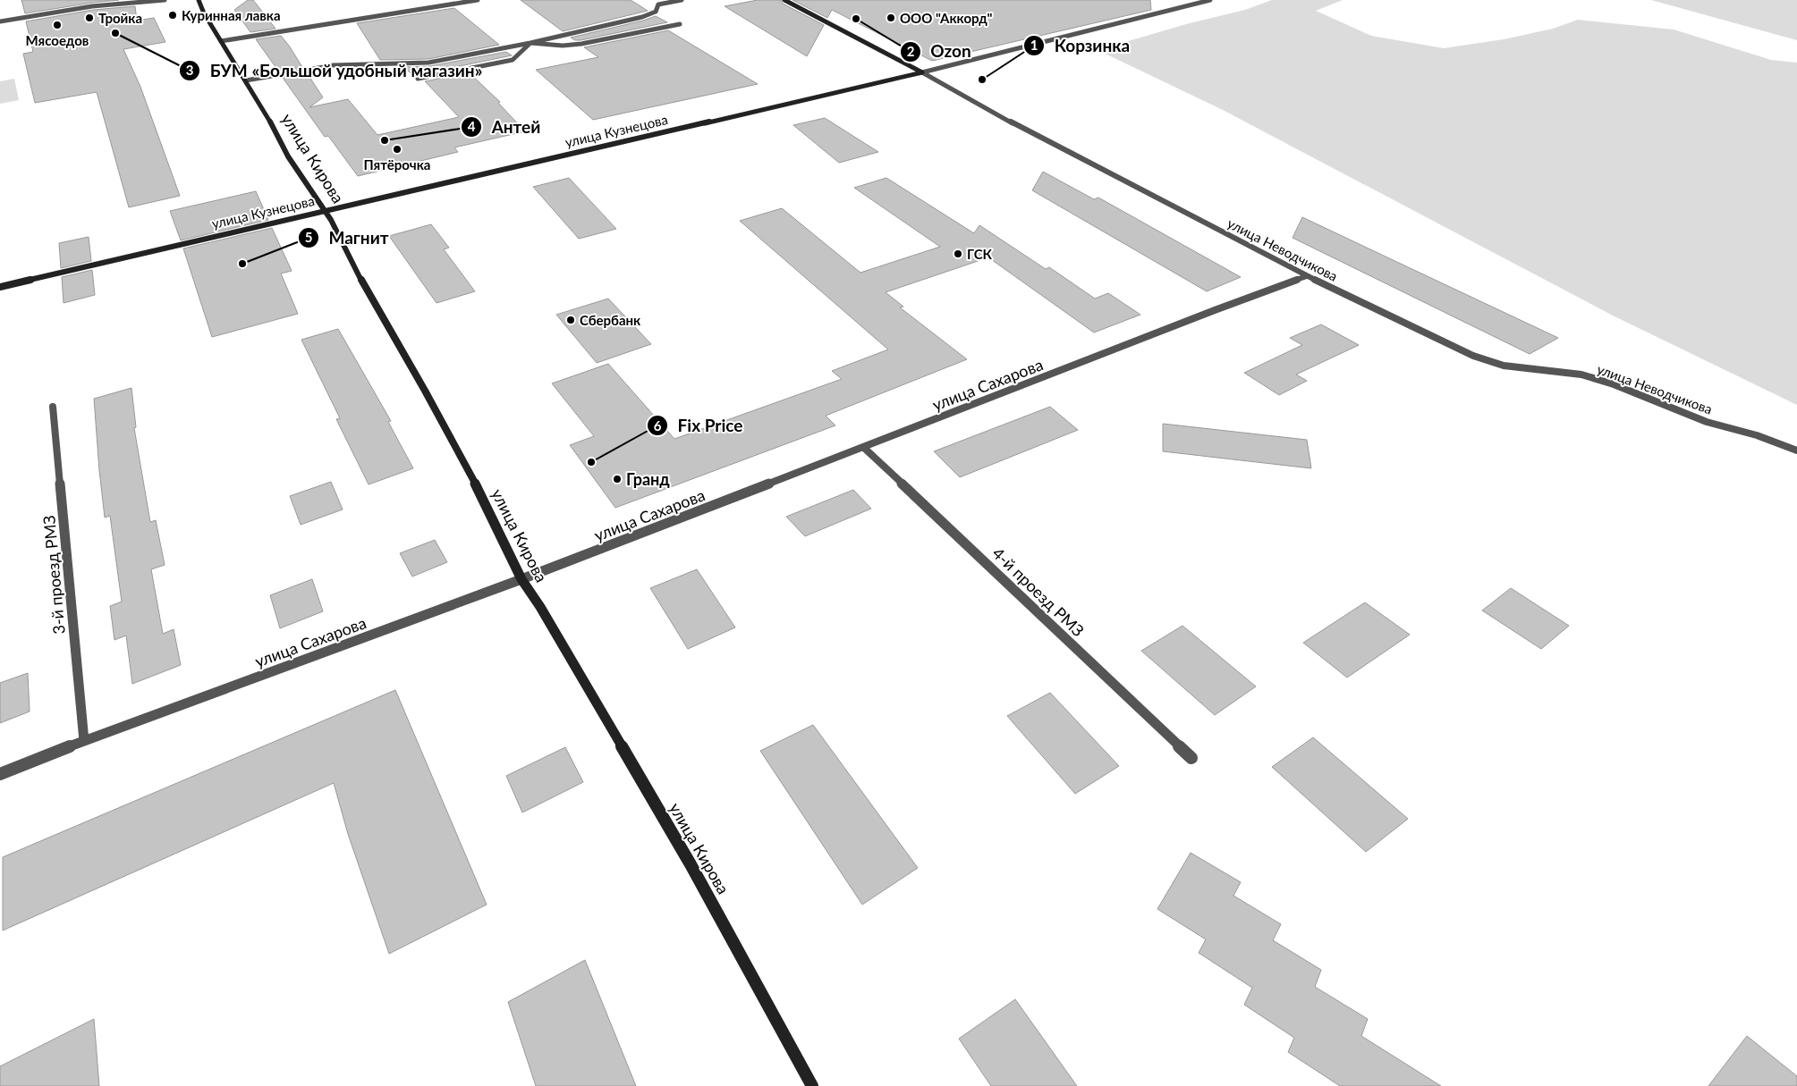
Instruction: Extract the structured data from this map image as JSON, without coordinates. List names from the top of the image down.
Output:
{
  "streets": {
    "main road": ["улица Кузнецова", "улица Кирова", "улица Неводчикова"],
    "street": ["улица Сахарова", "3-й проезд РМЗ", "4-й проезд РМЗ"]
  },
  "crossings": [
    ["улица Кузнецова", "улица Кирова"],
    ["улица Кузнецова", "улица Неводчикова"],
    ["улица Кирова", "улица Сахарова"],
    ["улица Неводчикова", "улица Сахарова"],
    ["улица Сахарова", "3-й проезд РМЗ"],
    ["улица Сахарова", "4-й проезд РМЗ"]
  ],
  "places": [
    "Куринная лавка",
    "Тройка",
    "ООО \"Аккорд\"",
    "Ozon",
    "Мясоедов",
    "БУМ «Большой удобный магазин»",
    "Корзинка",
    "Антей",
    "Пятёрочка",
    "ГСК",
    "Магнит",
    "Сбербанк",
    "Fix Price",
    "Гранд"
  ]
}
